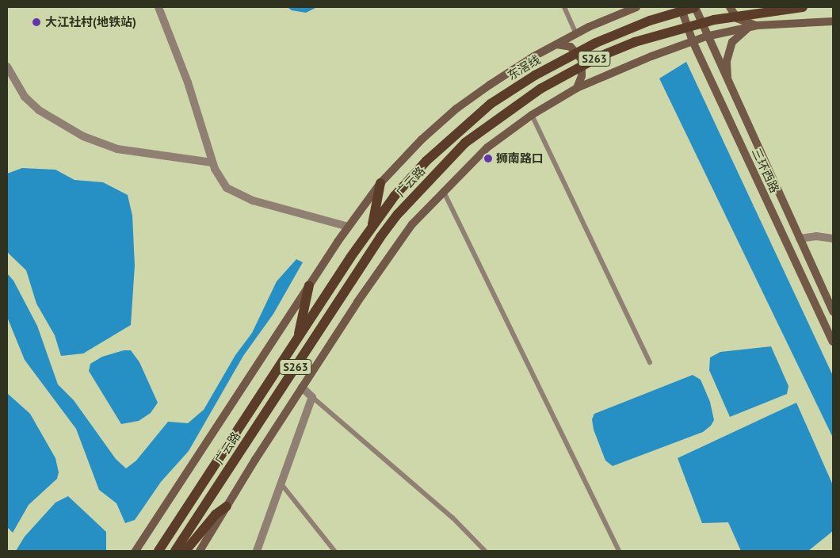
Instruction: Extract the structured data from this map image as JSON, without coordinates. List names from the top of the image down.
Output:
{
  "streets": {
    "main road": [
      "S263",
      "东滘线",
      "三环西路",
      "广云路"
    ]
  },
  "crossings": [
    ["S263", "三环西路"],
    ["东滘线", "三环西路"],
    ["东滘线", "广云路"]
  ],
  "places": ["大江社村(地铁站)", "狮南路口"]
}
